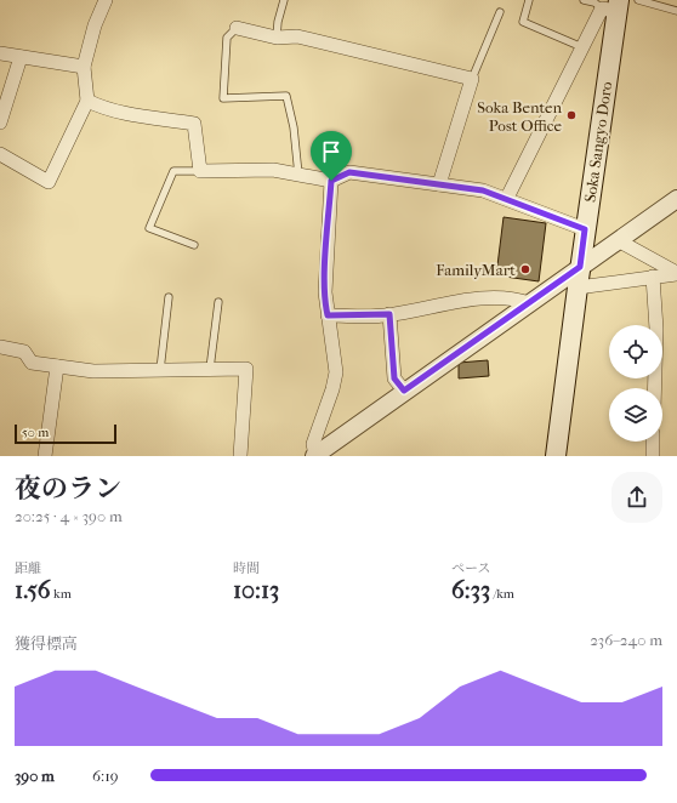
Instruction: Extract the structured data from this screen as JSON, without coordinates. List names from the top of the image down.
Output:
{
  "streets": {
    "main road": ["Soka Sangyo Doro"]
  },
  "places": ["Soka Benten Post Office", "FamilyMart"],
  "scale_bar": "50 m",
  "page": {
    "scale": "50 m",
    "heading": ["夜のラン", "20:25 · 4 × 390 m"],
    "stats": [
      ["距離", "1.56 km"],
      ["時間", "10:13"],
      ["ペース", "6:33 /km"]
    ],
    "chart": ["獲得標高", "236–240 m"],
    "list": [
      {
        "name": "390 m",
        "note": "6:19"
      }
    ]
  }
}
